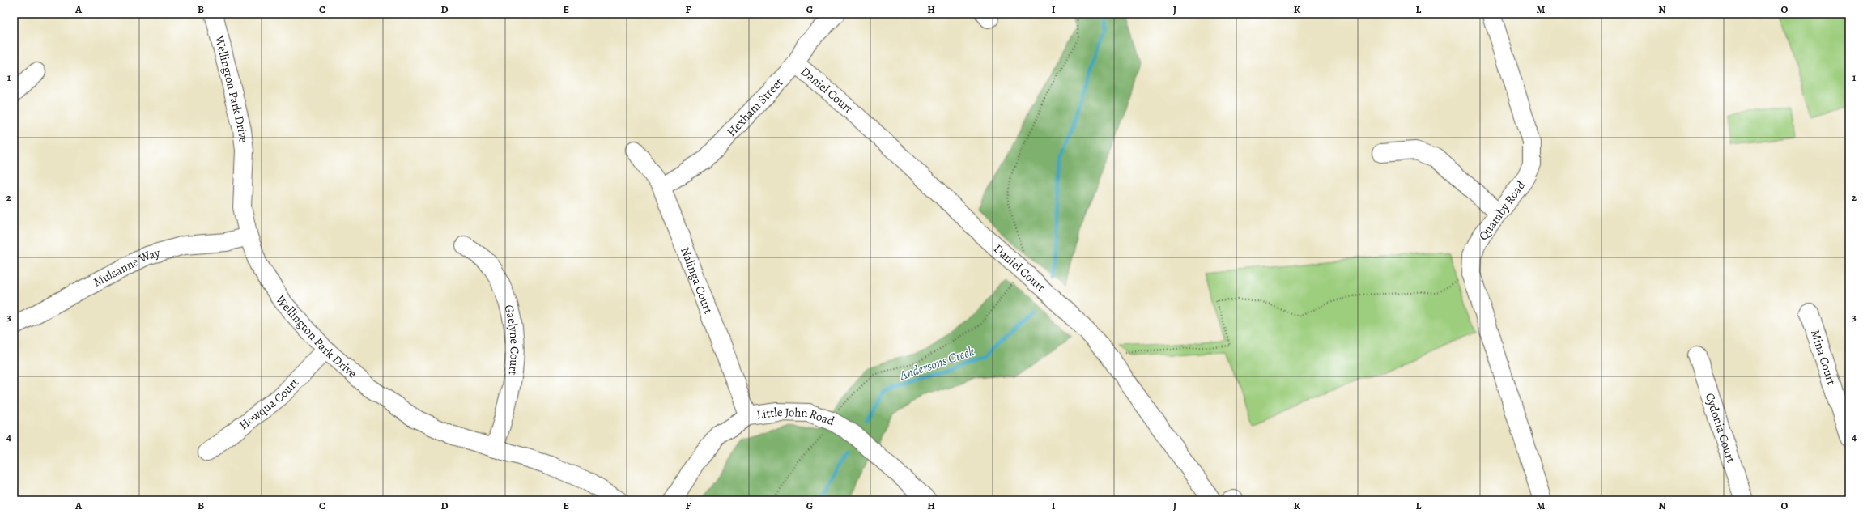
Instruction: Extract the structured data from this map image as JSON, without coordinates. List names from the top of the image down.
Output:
{
  "streets": {
    "street": [
      "Wellington Park Drive",
      "Daniel Court",
      "Hexham Street",
      "Quamby Road",
      "Mulsanne Way",
      "Nalinga Court",
      "Gaelyne Court",
      "Mina Court",
      "Howqua Court",
      "Little John Road",
      "Cydonia Court"
    ]
  },
  "crossings": [
    ["Wellington Park Drive", "Mulsanne Way"],
    ["Wellington Park Drive", "Gaelyne Court"],
    ["Wellington Park Drive", "Howqua Court"],
    ["Daniel Court", "Hexham Street"],
    ["Hexham Street", "Nalinga Court"],
    ["Nalinga Court", "Little John Road"]
  ],
  "water": ["Andersons Creek"],
  "grid": {
    "columns": [
      "A",
      "B",
      "C",
      "D",
      "E",
      "F",
      "G",
      "H",
      "I",
      "J",
      "K",
      "L",
      "M",
      "N",
      "O"
    ],
    "rows": [
      "1",
      "2",
      "3",
      "4"
    ]
  }
}
